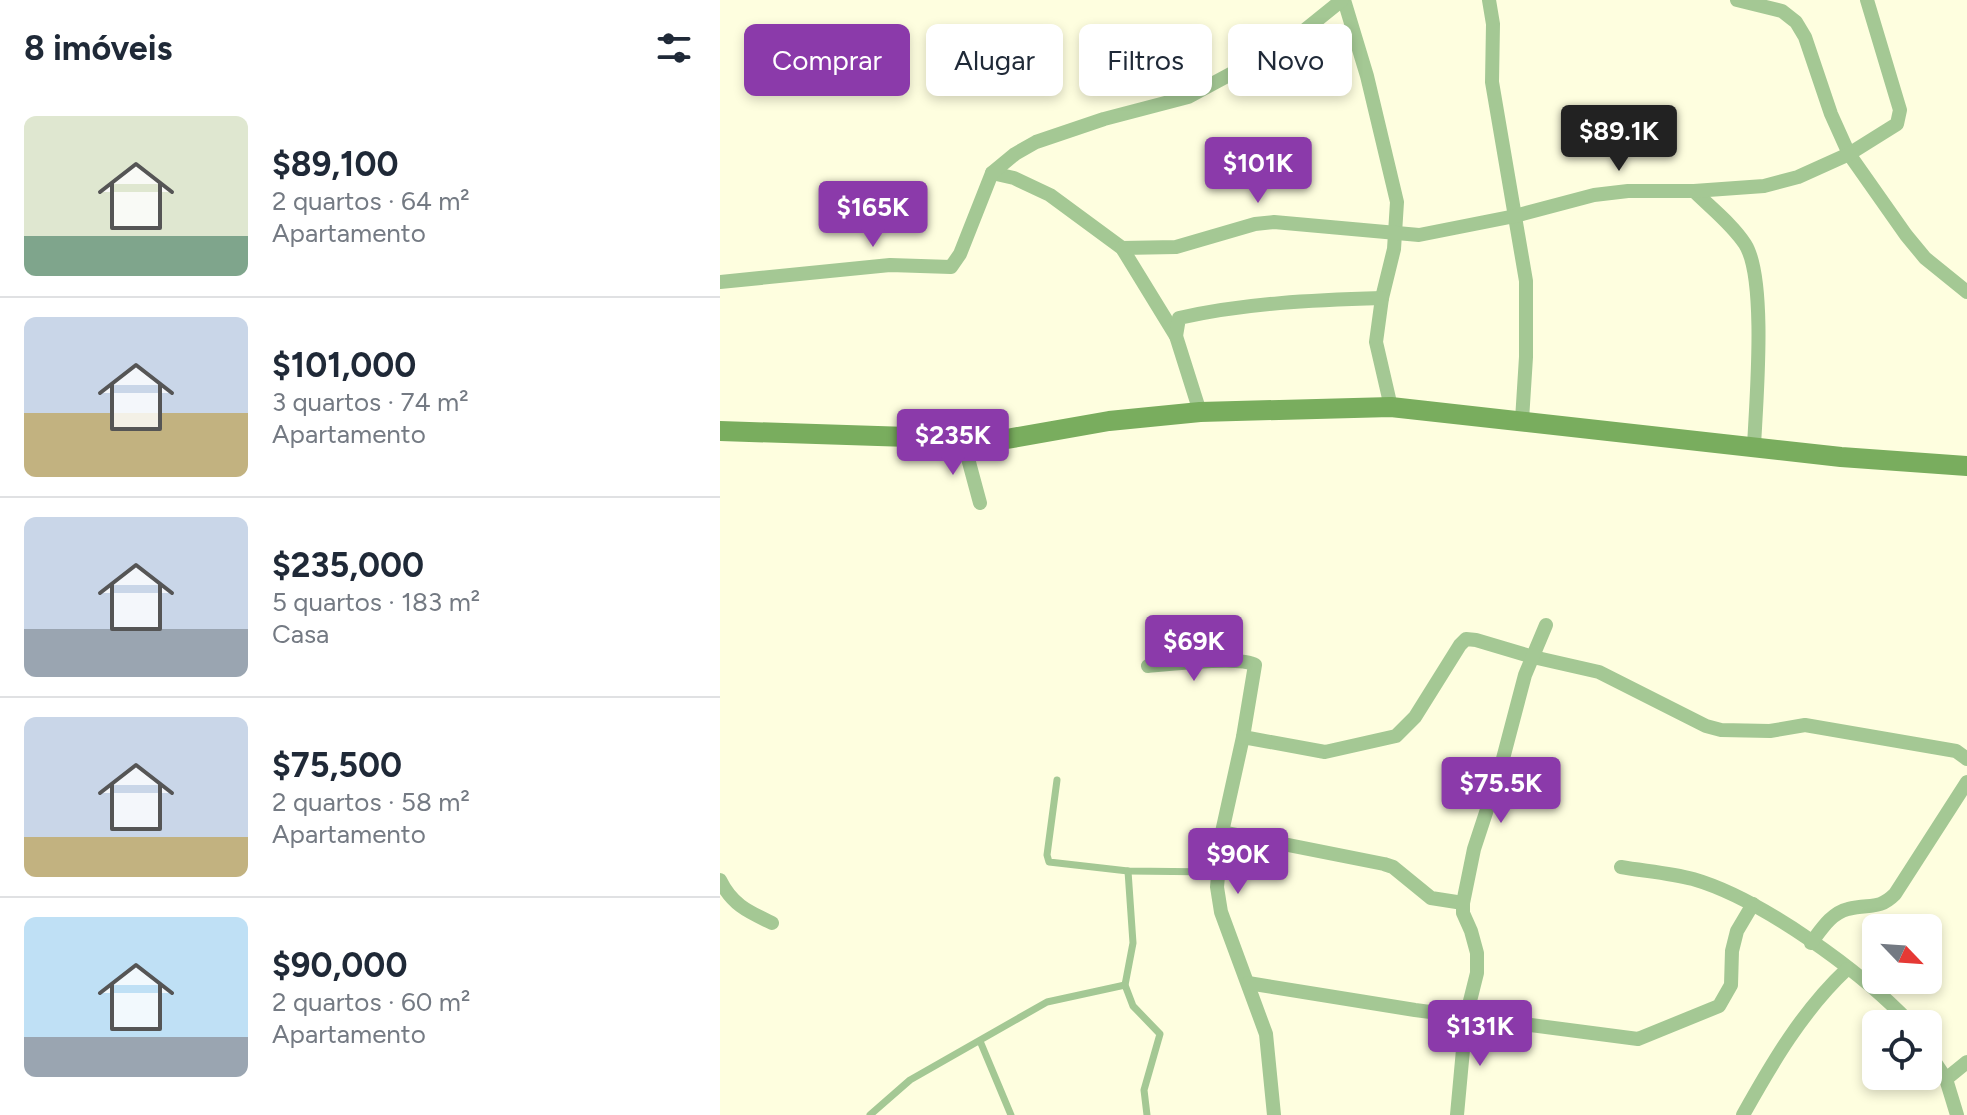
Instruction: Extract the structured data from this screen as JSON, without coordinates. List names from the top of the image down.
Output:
{
  "north": "bottom right",
  "page": {
    "heading": "8 imóveis",
    "chip": [
      "Comprar",
      "Alugar",
      "Filtros",
      "Novo"
    ],
    "list": [
      {
        "name": "$89,100",
        "note": "2 quartos · 64 m² · Apartamento"
      },
      {
        "name": "$101,000",
        "note": "3 quartos · 74 m² · Apartamento"
      },
      {
        "name": "$235,000",
        "note": "5 quartos · 183 m² · Casa"
      },
      {
        "name": "$75,500",
        "note": "2 quartos · 58 m² · Apartamento"
      },
      {
        "name": "$90,000",
        "note": "2 quartos · 60 m² · Apartamento"
      }
    ],
    "price": [
      "$89.1K",
      "$101K",
      "$165K",
      "$235K",
      "$69K",
      "$75.5K",
      "$90K",
      "$131K"
    ]
  }
}
